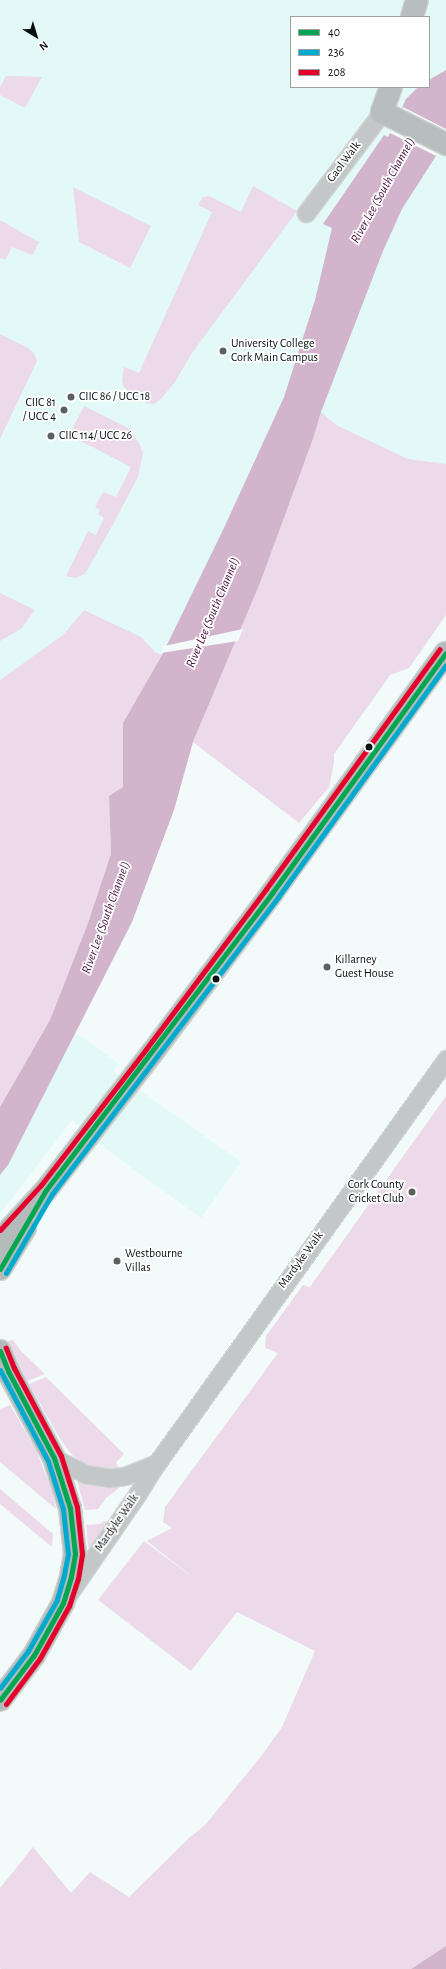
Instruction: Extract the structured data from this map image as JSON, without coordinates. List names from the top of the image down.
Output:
{
  "streets": {
    "highway": ["Mardyke Walk"],
    "street": ["Gaol Walk"]
  },
  "water": ["River Lee (South Channel)"],
  "places": [
    "University College Cork Main Campus",
    "CIIC 86 / UCC 18",
    "CIIC 81 / UCC 4",
    "CIIC 114/ UCC 26",
    "Killarney Guest House",
    "Cork County Cricket Club",
    "Westbourne Villas"
  ],
  "lines": ["transit line 208", "transit line 40", "transit line 236"],
  "legend": ["40", "236", "208"],
  "north": "bottom right"
}
